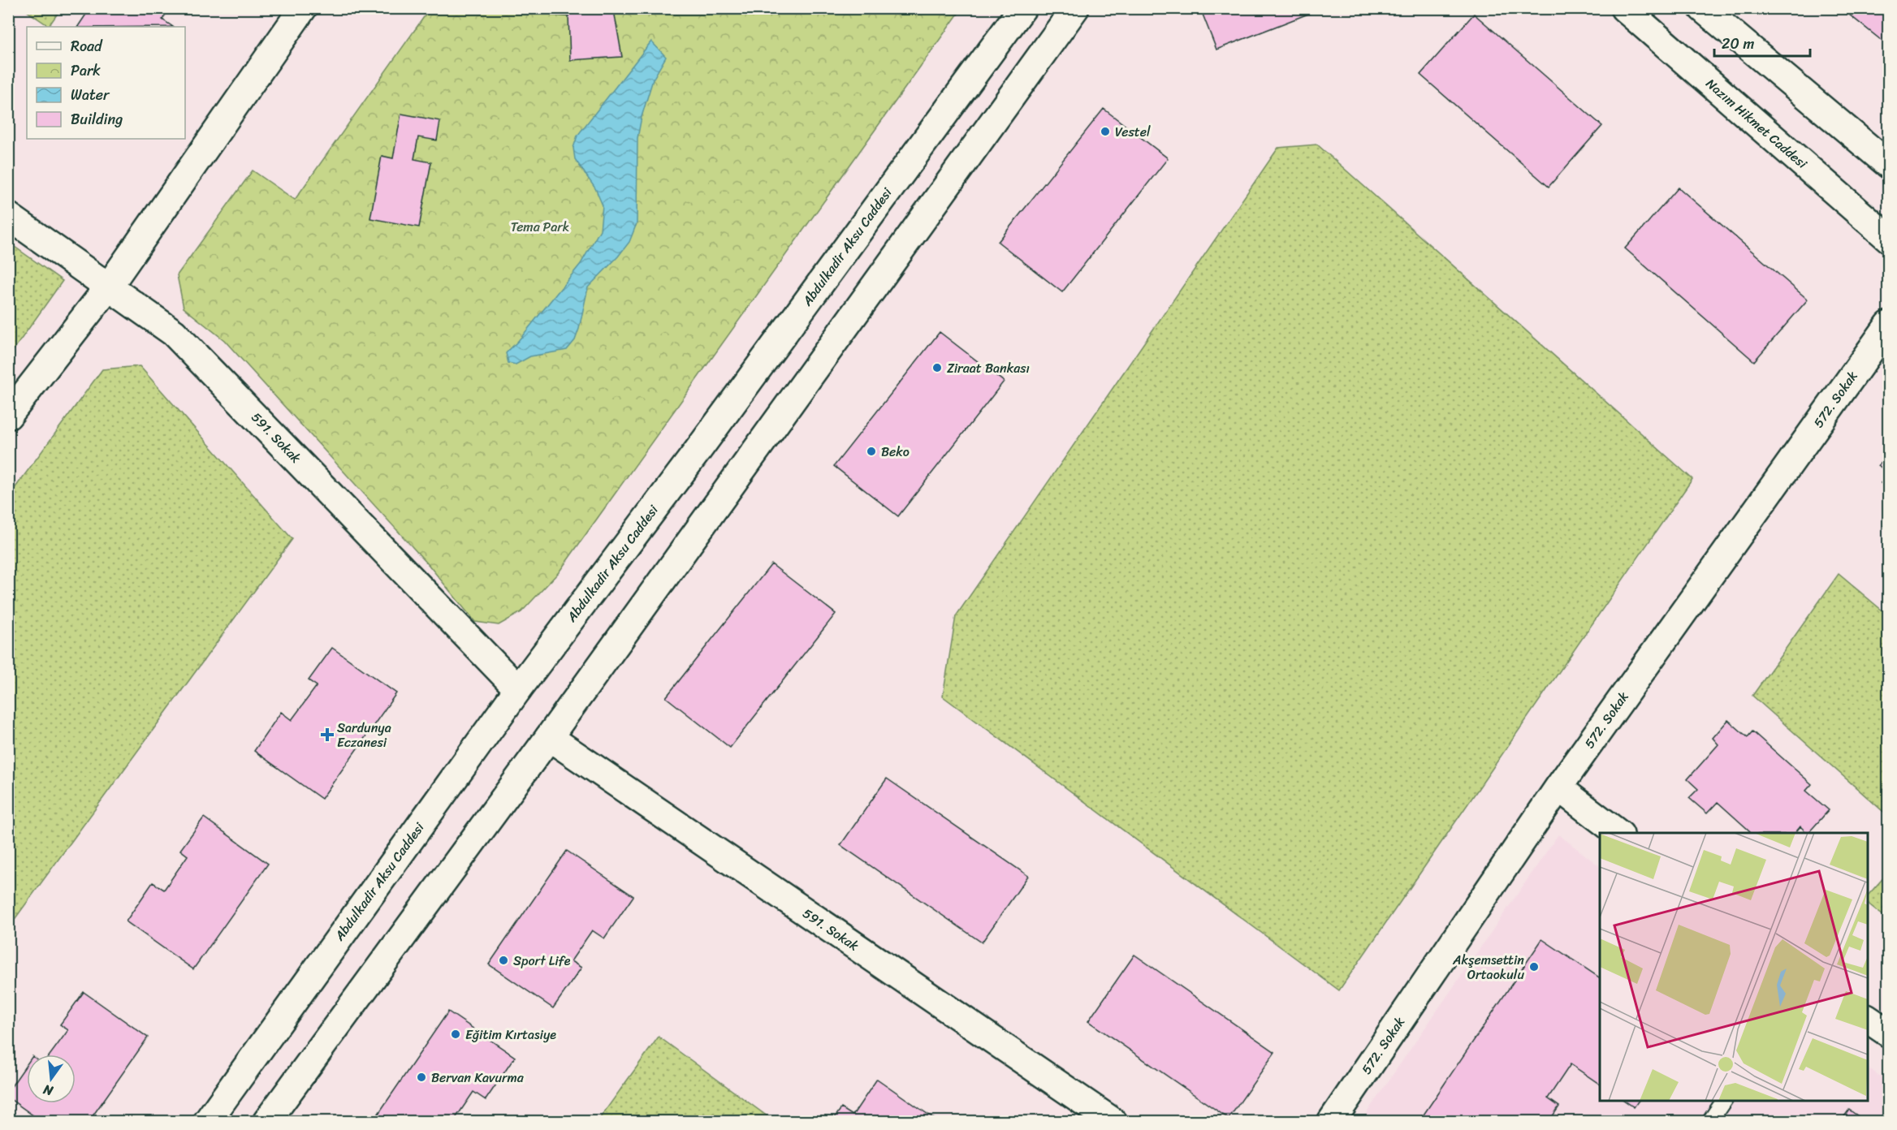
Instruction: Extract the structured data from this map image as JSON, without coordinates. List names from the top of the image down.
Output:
{
  "streets": {
    "main road": [
      "Nazım Hikmet Caddesi",
      "Abdulkadir Aksu Caddesi",
      "572. Sokak",
      "591. Sokak"
    ]
  },
  "crossings": [
    ["Abdulkadir Aksu Caddesi", "591. Sokak"]
  ],
  "parks": ["Tema Park"],
  "places": {
    "other": [
      "Vestel",
      "Ziraat Bankası",
      "Beko",
      "Sport Life",
      "Akşemsettin Ortaokulu",
      "Eğitim Kırtasiye",
      "Bervan Kavurma"
    ],
    "health": ["Sardunya Eczanesi"]
  },
  "legend": [
    "Road",
    "Park",
    "Water",
    "Building"
  ],
  "scale_bar": "20 m",
  "north": "bottom"
}
